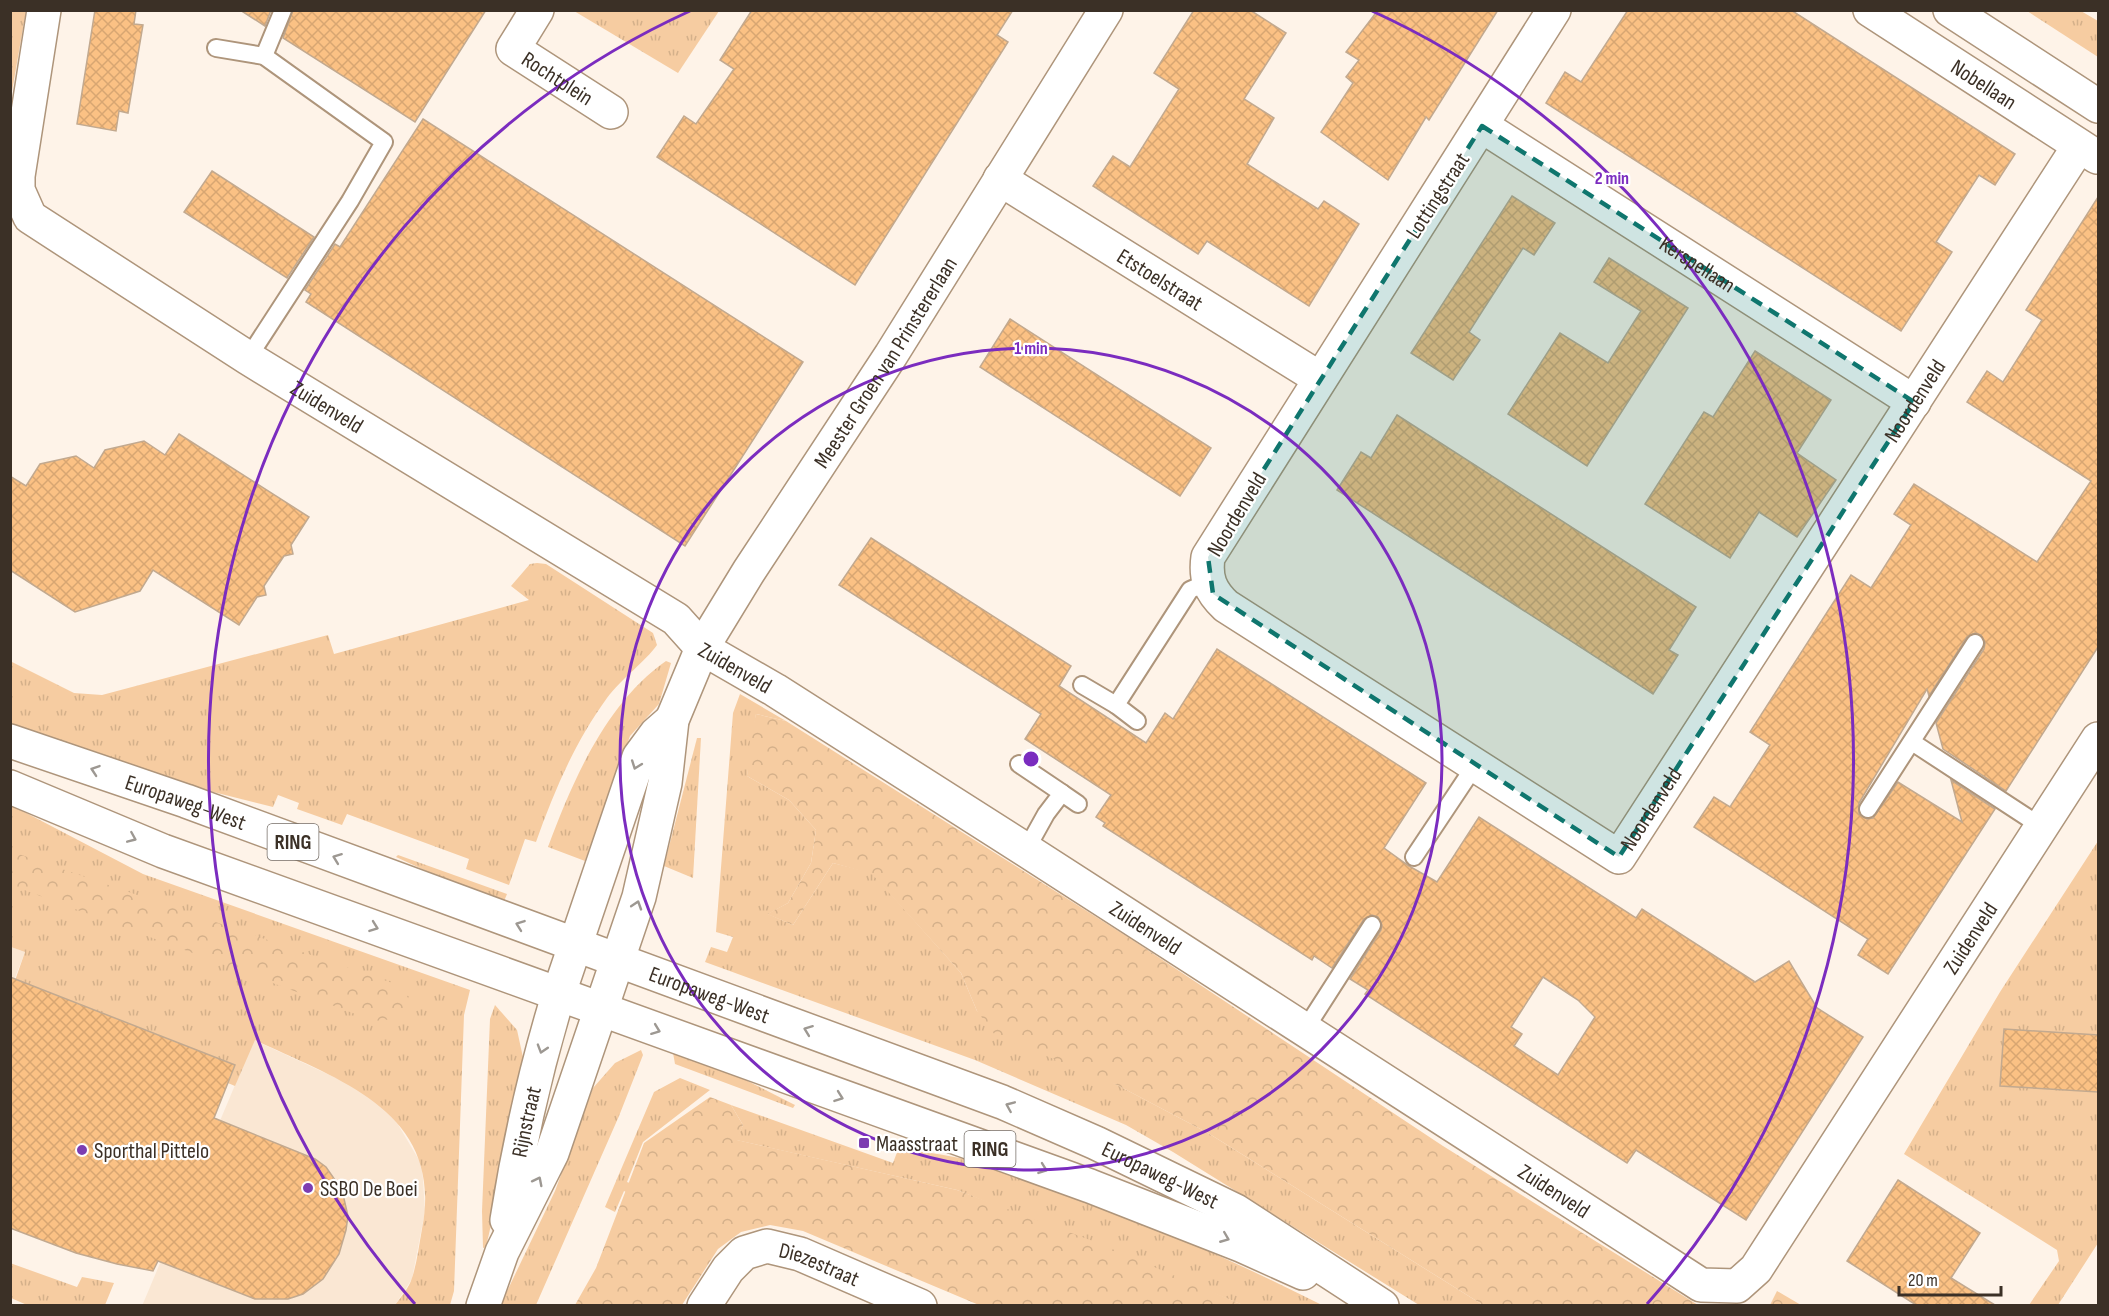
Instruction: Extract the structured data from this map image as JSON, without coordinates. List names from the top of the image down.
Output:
{
  "streets": {
    "street": [
      "Rochtplein",
      "Nobellaan",
      "Lottingstraat",
      "Kerspellaan",
      "Etstoelstraat",
      "Meester Groen van Prinstererlaan",
      "Noordenveld",
      "Zuidenveld",
      "Europaweg-West",
      "RING",
      "Rijnstraat",
      "Diezestraat"
    ]
  },
  "crossings": [
    ["Nobellaan", "Noordenveld"],
    ["Lottingstraat", "Kerspellaan"],
    ["Lottingstraat", "Etstoelstraat"],
    ["Lottingstraat", "Noordenveld"],
    ["Kerspellaan", "Noordenveld"],
    ["Etstoelstraat", "Meester Groen van Prinstererlaan"],
    ["Etstoelstraat", "Noordenveld"],
    ["Meester Groen van Prinstererlaan", "Zuidenveld"],
    ["Meester Groen van Prinstererlaan", "Europaweg-West"],
    ["Meester Groen van Prinstererlaan", "Rijnstraat"],
    ["Europaweg-West", "Rijnstraat"]
  ],
  "places": {
    "transit": ["Maasstraat"],
    "other": ["Sporthal Pittelo", "SSBO De Boei"]
  },
  "scale_bar": "20 m",
  "rings": ["2 min", "1 min"]
}
